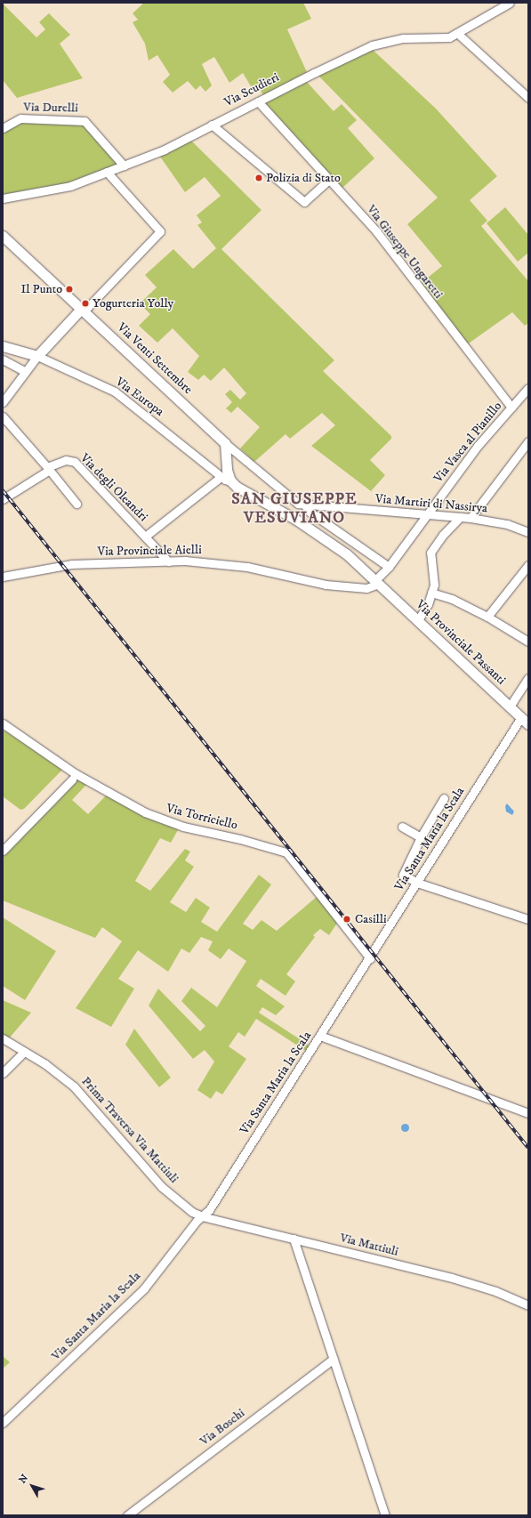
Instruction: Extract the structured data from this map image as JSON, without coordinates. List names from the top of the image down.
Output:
{
  "streets": {
    "main road": ["Via Venti Settembre", "Via Europa", "Via Provinciale Passanti"],
    "street": [
      "Via Scudieri",
      "Via Durelli",
      "Via Giuseppe Ungaretti",
      "Via Vasca al Pianillo",
      "Via degli Oleandri",
      "Via Martiri di Nassirya",
      "Via Provinciale Aielli",
      "Via Torriciello",
      "Via Santa Maria la Scala",
      "Prima Traversa Via Mattiuli",
      "Via Mattiuli",
      "Via Boschi"
    ]
  },
  "crossings": [
    ["Via Scudieri", "Via Durelli"],
    ["Via Scudieri", "Via Giuseppe Ungaretti"],
    ["Via Giuseppe Ungaretti", "Via Vasca al Pianillo"],
    ["Via Venti Settembre", "Via Martiri di Nassirya"],
    ["Via Europa", "Via degli Oleandri"],
    ["Via Europa", "Via Provinciale Passanti"],
    ["Via Vasca al Pianillo", "Via Martiri di Nassirya"],
    ["Via Vasca al Pianillo", "Via Provinciale Aielli"],
    ["Via Vasca al Pianillo", "Via Provinciale Passanti"],
    ["Via degli Oleandri", "Via Provinciale Aielli"],
    ["Via degli Oleandri", "Via Provinciale Passanti"],
    ["Via Provinciale Aielli", "Via Provinciale Passanti"],
    ["Via Provinciale Passanti", "Via Santa Maria la Scala"],
    ["Via Torriciello", "Via Santa Maria la Scala"],
    ["Via Santa Maria la Scala", "Prima Traversa Via Mattiuli"],
    ["Via Santa Maria la Scala", "Via Mattiuli"],
    ["Prima Traversa Via Mattiuli", "Via Mattiuli"]
  ],
  "districts": ["SAN GIUSEPPE VESUVIANO"],
  "places": [
    "Polizia di Stato",
    "Il Punto",
    "Yogurteria Yolly",
    "Casilli"
  ],
  "north": "top left"
}
